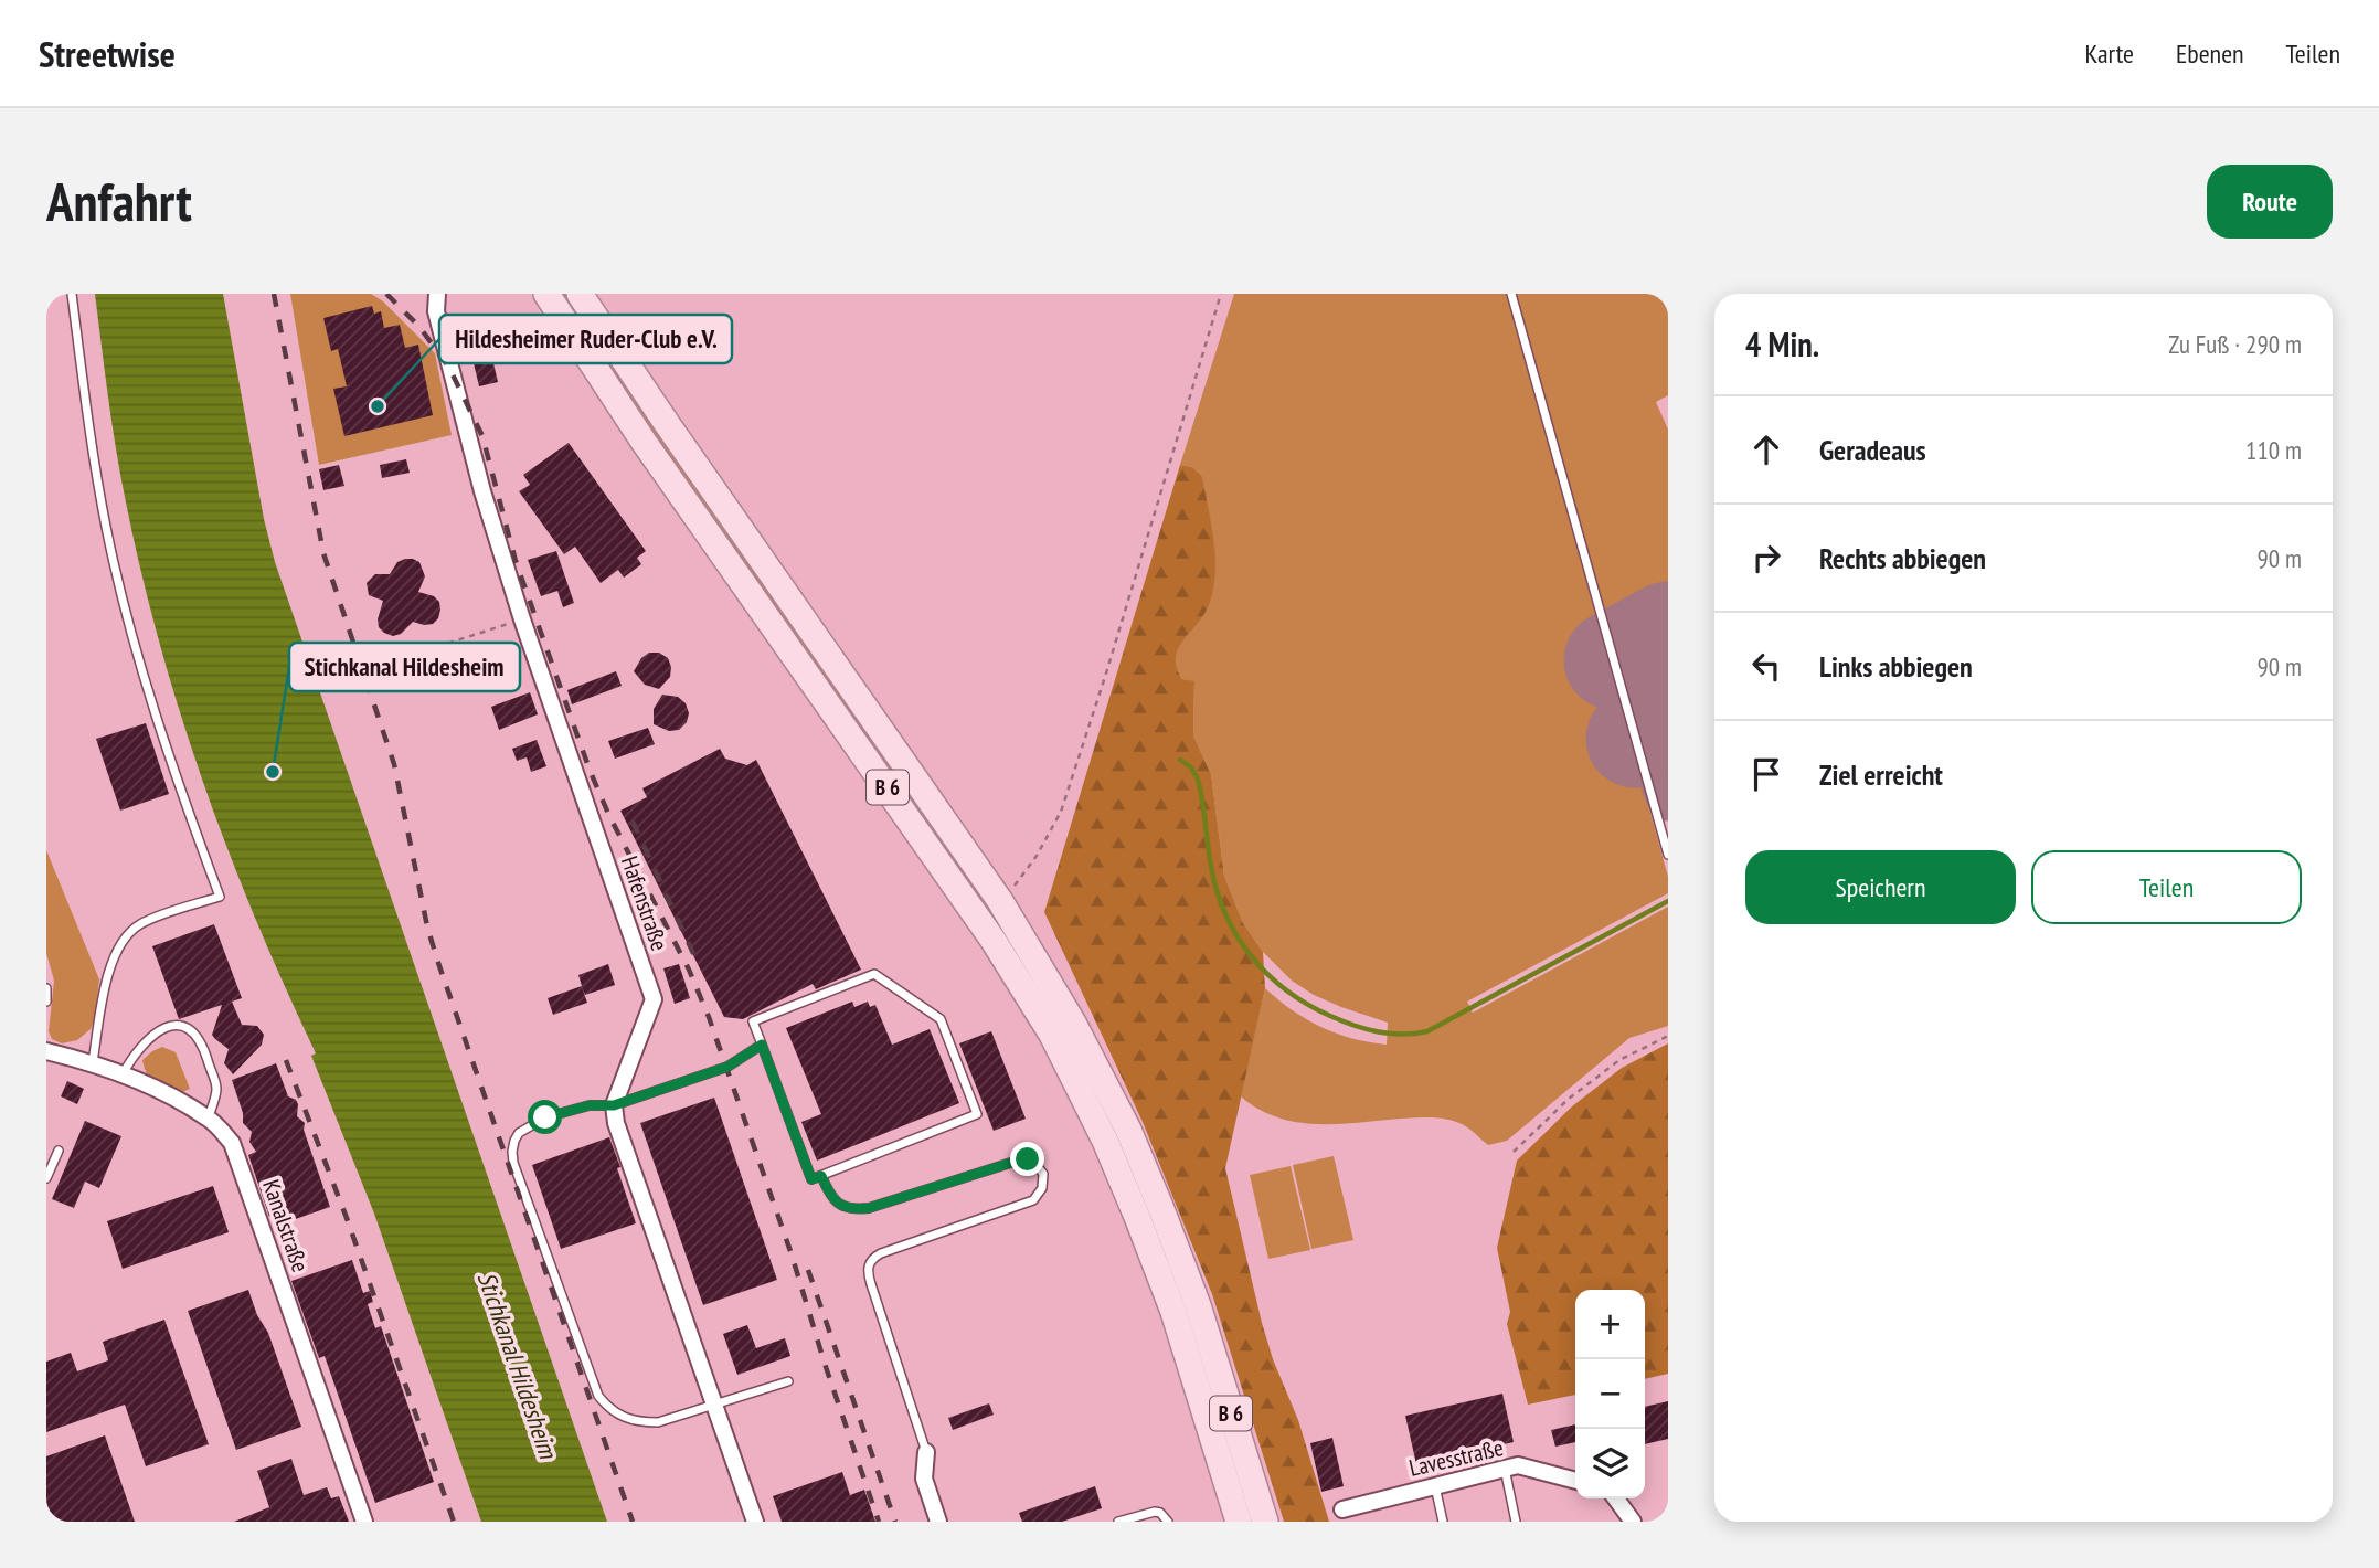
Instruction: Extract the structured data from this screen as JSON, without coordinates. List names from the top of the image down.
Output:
{
  "streets": {
    "main road": ["B 6"],
    "street": ["Hafenstraße", "Kanalstraße", "Lavesstraße"]
  },
  "water": ["Stichkanal Hildesheim"],
  "places": ["Hildesheimer Ruder-Club e.V.", "Stichkanal Hildesheim"],
  "page": {
    "header": "Streetwise",
    "nav": ["Karte", "Ebenen", "Teilen"],
    "buttons": [
      "Route",
      ["Speichern", "Teilen"]
    ],
    "title": "Anfahrt",
    "heading": ["4 Min.", "Zu Fuß · 290 m"],
    "list": [
      ["Geradeaus", "110 m"],
      ["Rechts abbiegen", "90 m"],
      ["Links abbiegen", "90 m"],
      "Ziel erreicht"
    ],
    "map_buttons": ["+", "−"]
  }
}
